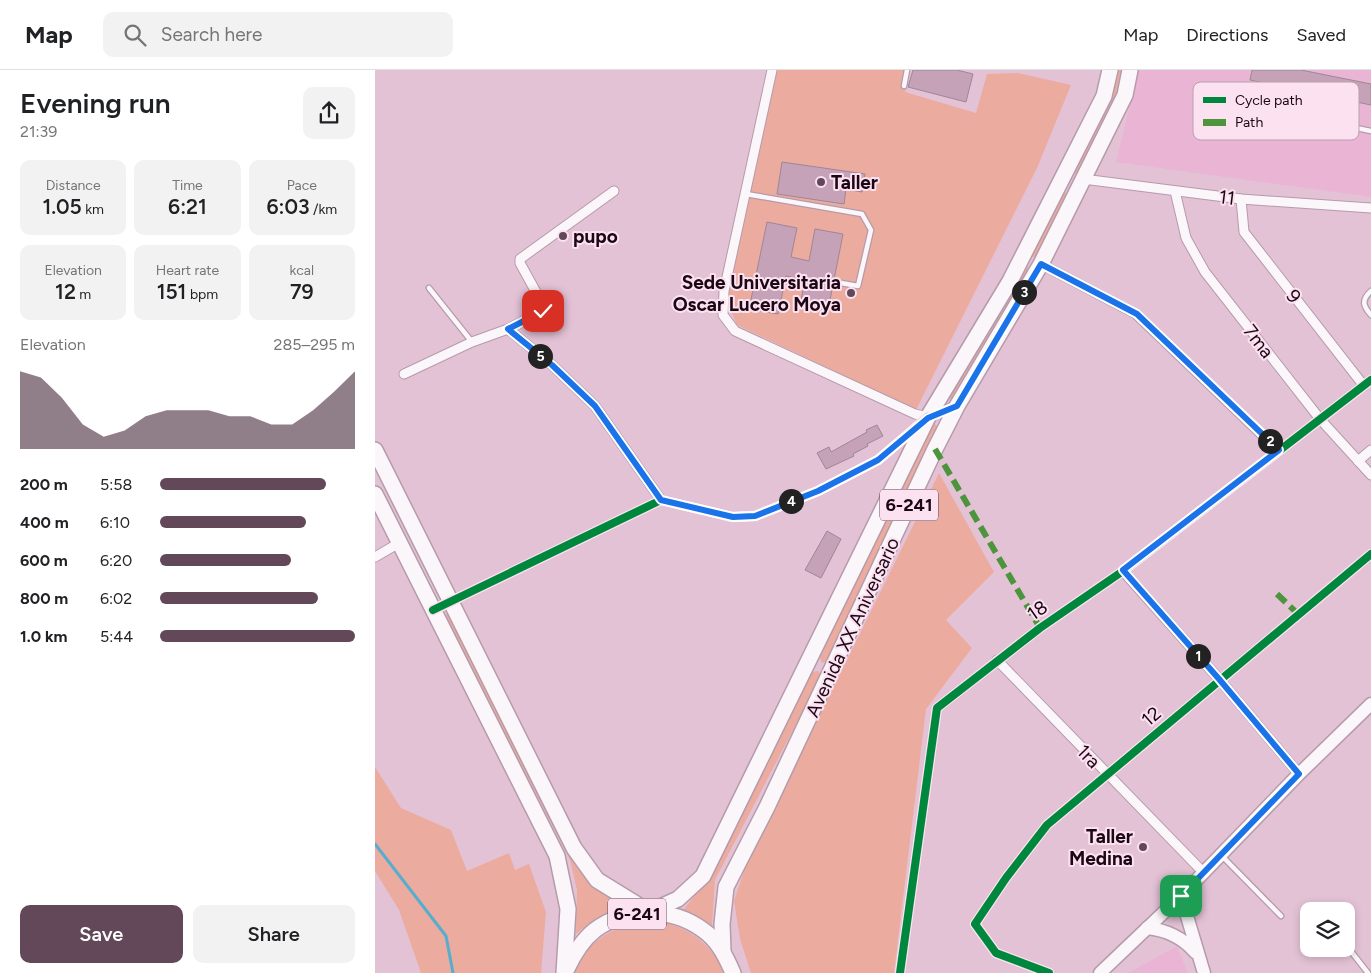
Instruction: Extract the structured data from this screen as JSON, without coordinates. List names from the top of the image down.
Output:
{
  "streets": {
    "main road": ["6-241", "Avenida XX Aniversario"],
    "street": [
      "11",
      "9",
      "7ma",
      "18",
      "12",
      "1ra"
    ]
  },
  "crossings": [
    ["11", "9"],
    ["11", "7ma"],
    ["11", "Avenida XX Aniversario"],
    ["9", "18"],
    ["7ma", "18"],
    ["6-241", "Avenida XX Aniversario"],
    ["18", "1ra"],
    ["12", "1ra"]
  ],
  "places": [
    "Taller",
    "pupo",
    "Sede Universitaria Oscar Lucero Moya",
    "Taller Medina"
  ],
  "legend": ["Cycle path", "Path"],
  "page": {
    "header": "Map",
    "search": "Search here",
    "nav": ["Map", "Directions", "Saved"],
    "heading": ["Evening run", "21:39"],
    "stats": [
      ["Distance", "1.05 km"],
      ["Time", "6:21"],
      ["Pace", "6:03 /km"],
      ["Elevation", "12 m"],
      ["Heart rate", "151 bpm"],
      ["kcal", "79"]
    ],
    "pins": [
      "3",
      "5",
      "2",
      "4",
      "1"
    ],
    "chart": ["Elevation", "285–295 m"],
    "list": [
      {
        "name": "200 m",
        "note": "5:58"
      },
      {
        "name": "400 m",
        "note": "6:10"
      },
      {
        "name": "600 m",
        "note": "6:20"
      },
      {
        "name": "800 m",
        "note": "6:02"
      },
      {
        "name": "1.0 km",
        "note": "5:44"
      }
    ],
    "buttons": ["Save", "Share"]
  }
}
